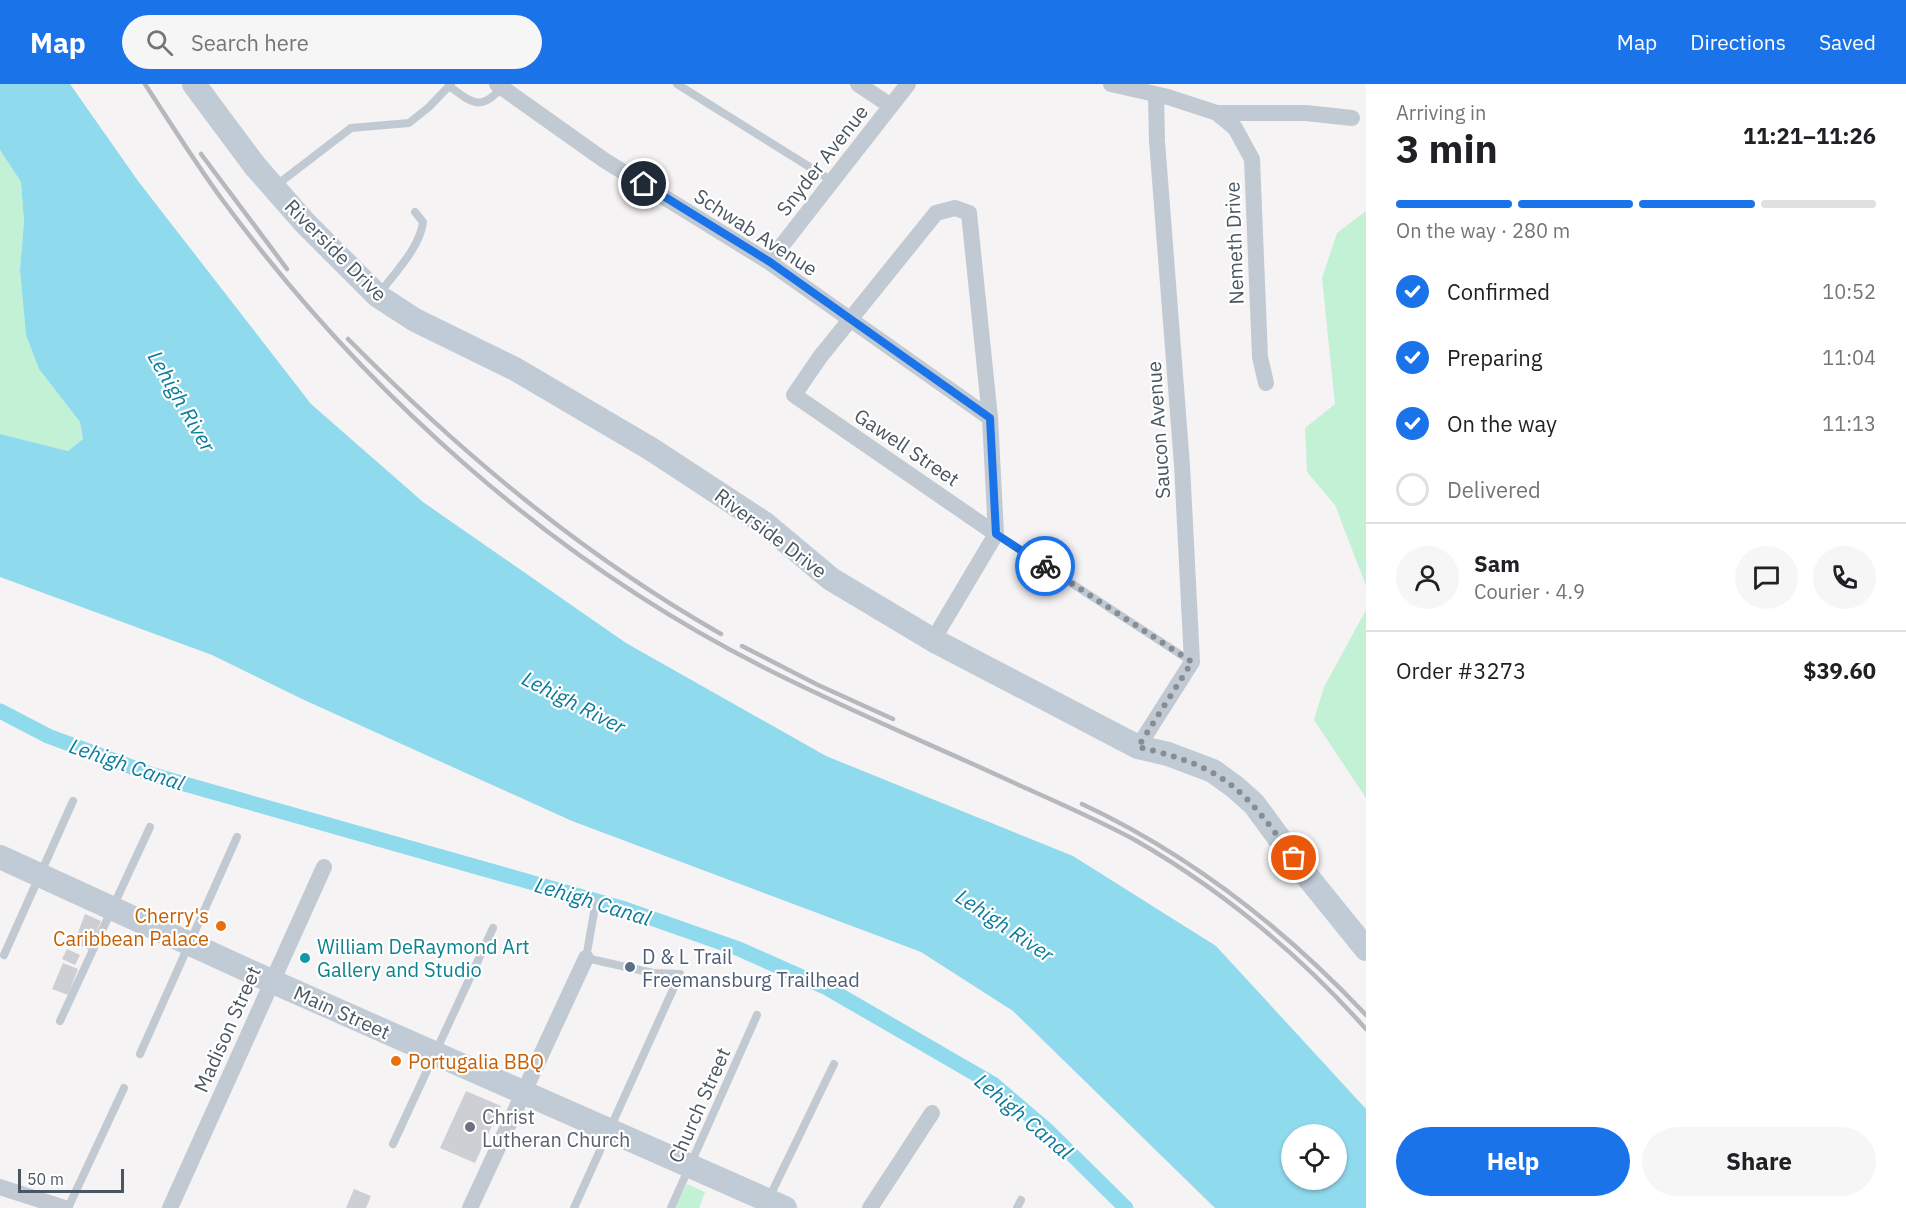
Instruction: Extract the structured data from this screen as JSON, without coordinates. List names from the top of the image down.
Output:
{
  "streets": {
    "street": [
      "Snyder Avenue",
      "Schwab Avenue",
      "Nemeth Drive",
      "Riverside Drive",
      "Saucon Avenue",
      "Gawell Street",
      "Main Street",
      "Madison Street"
    ],
    "lane": ["Church Street"]
  },
  "crossings": [
    ["Snyder Avenue", "Schwab Avenue"],
    ["Schwab Avenue", "Gawell Street"],
    ["Main Street", "Madison Street"],
    ["Main Street", "Church Street"]
  ],
  "water": ["Lehigh River", "Lehigh Canal"],
  "places": [
    "Cherry's Caribbean Palace",
    "William DeRaymond Art Gallery and Studio",
    "D & L Trail Freemansburg Trailhead",
    "Portugalia BBQ",
    "Christ Lutheran Church"
  ],
  "scale_bar": "50 m",
  "page": {
    "header": "Map",
    "search": "Search here",
    "nav": ["Map", "Directions", "Saved"],
    "heading": ["3 min", "Arriving in", "11:21–11:26"],
    "panel": [
      "Sam",
      "Courier · 4.9",
      "Order #3273",
      "$39.60"
    ],
    "bar": "On the way · 280 m",
    "list": [
      ["Confirmed", "10:52"],
      ["Preparing", "11:04"],
      ["On the way", "11:13"],
      "Delivered"
    ],
    "buttons": ["Help", "Share"],
    "scale": "50 m"
  }
}
